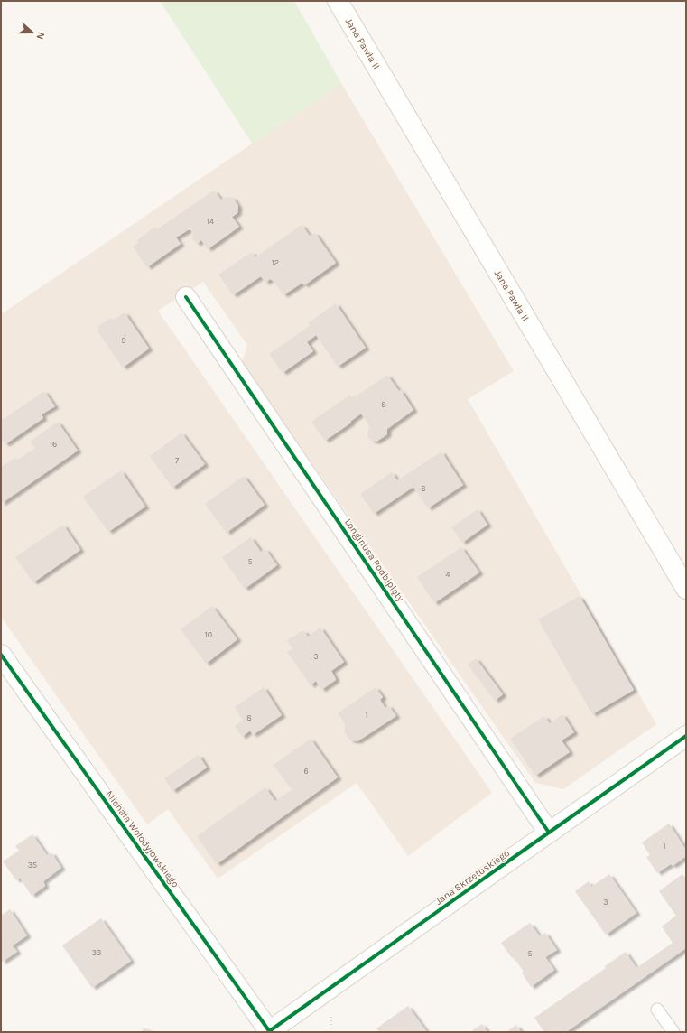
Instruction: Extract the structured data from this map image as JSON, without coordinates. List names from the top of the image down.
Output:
{
  "streets": {
    "street": [
      "Jana Pawła II",
      "Longinusa Podbipięty",
      "Michała Wołodyjowskiego",
      "Jana Skrzetuskiego"
    ]
  },
  "crossings": [
    ["Longinusa Podbipięty", "Jana Skrzetuskiego"],
    ["Michała Wołodyjowskiego", "Jana Skrzetuskiego"]
  ],
  "house_numbers": [
    "14",
    "12",
    "9",
    "8",
    "16",
    "7",
    "6",
    "5",
    "4",
    "10",
    "3",
    "1",
    "8",
    "6",
    "1",
    "35",
    "3",
    "33",
    "5"
  ],
  "north": "right"
}
